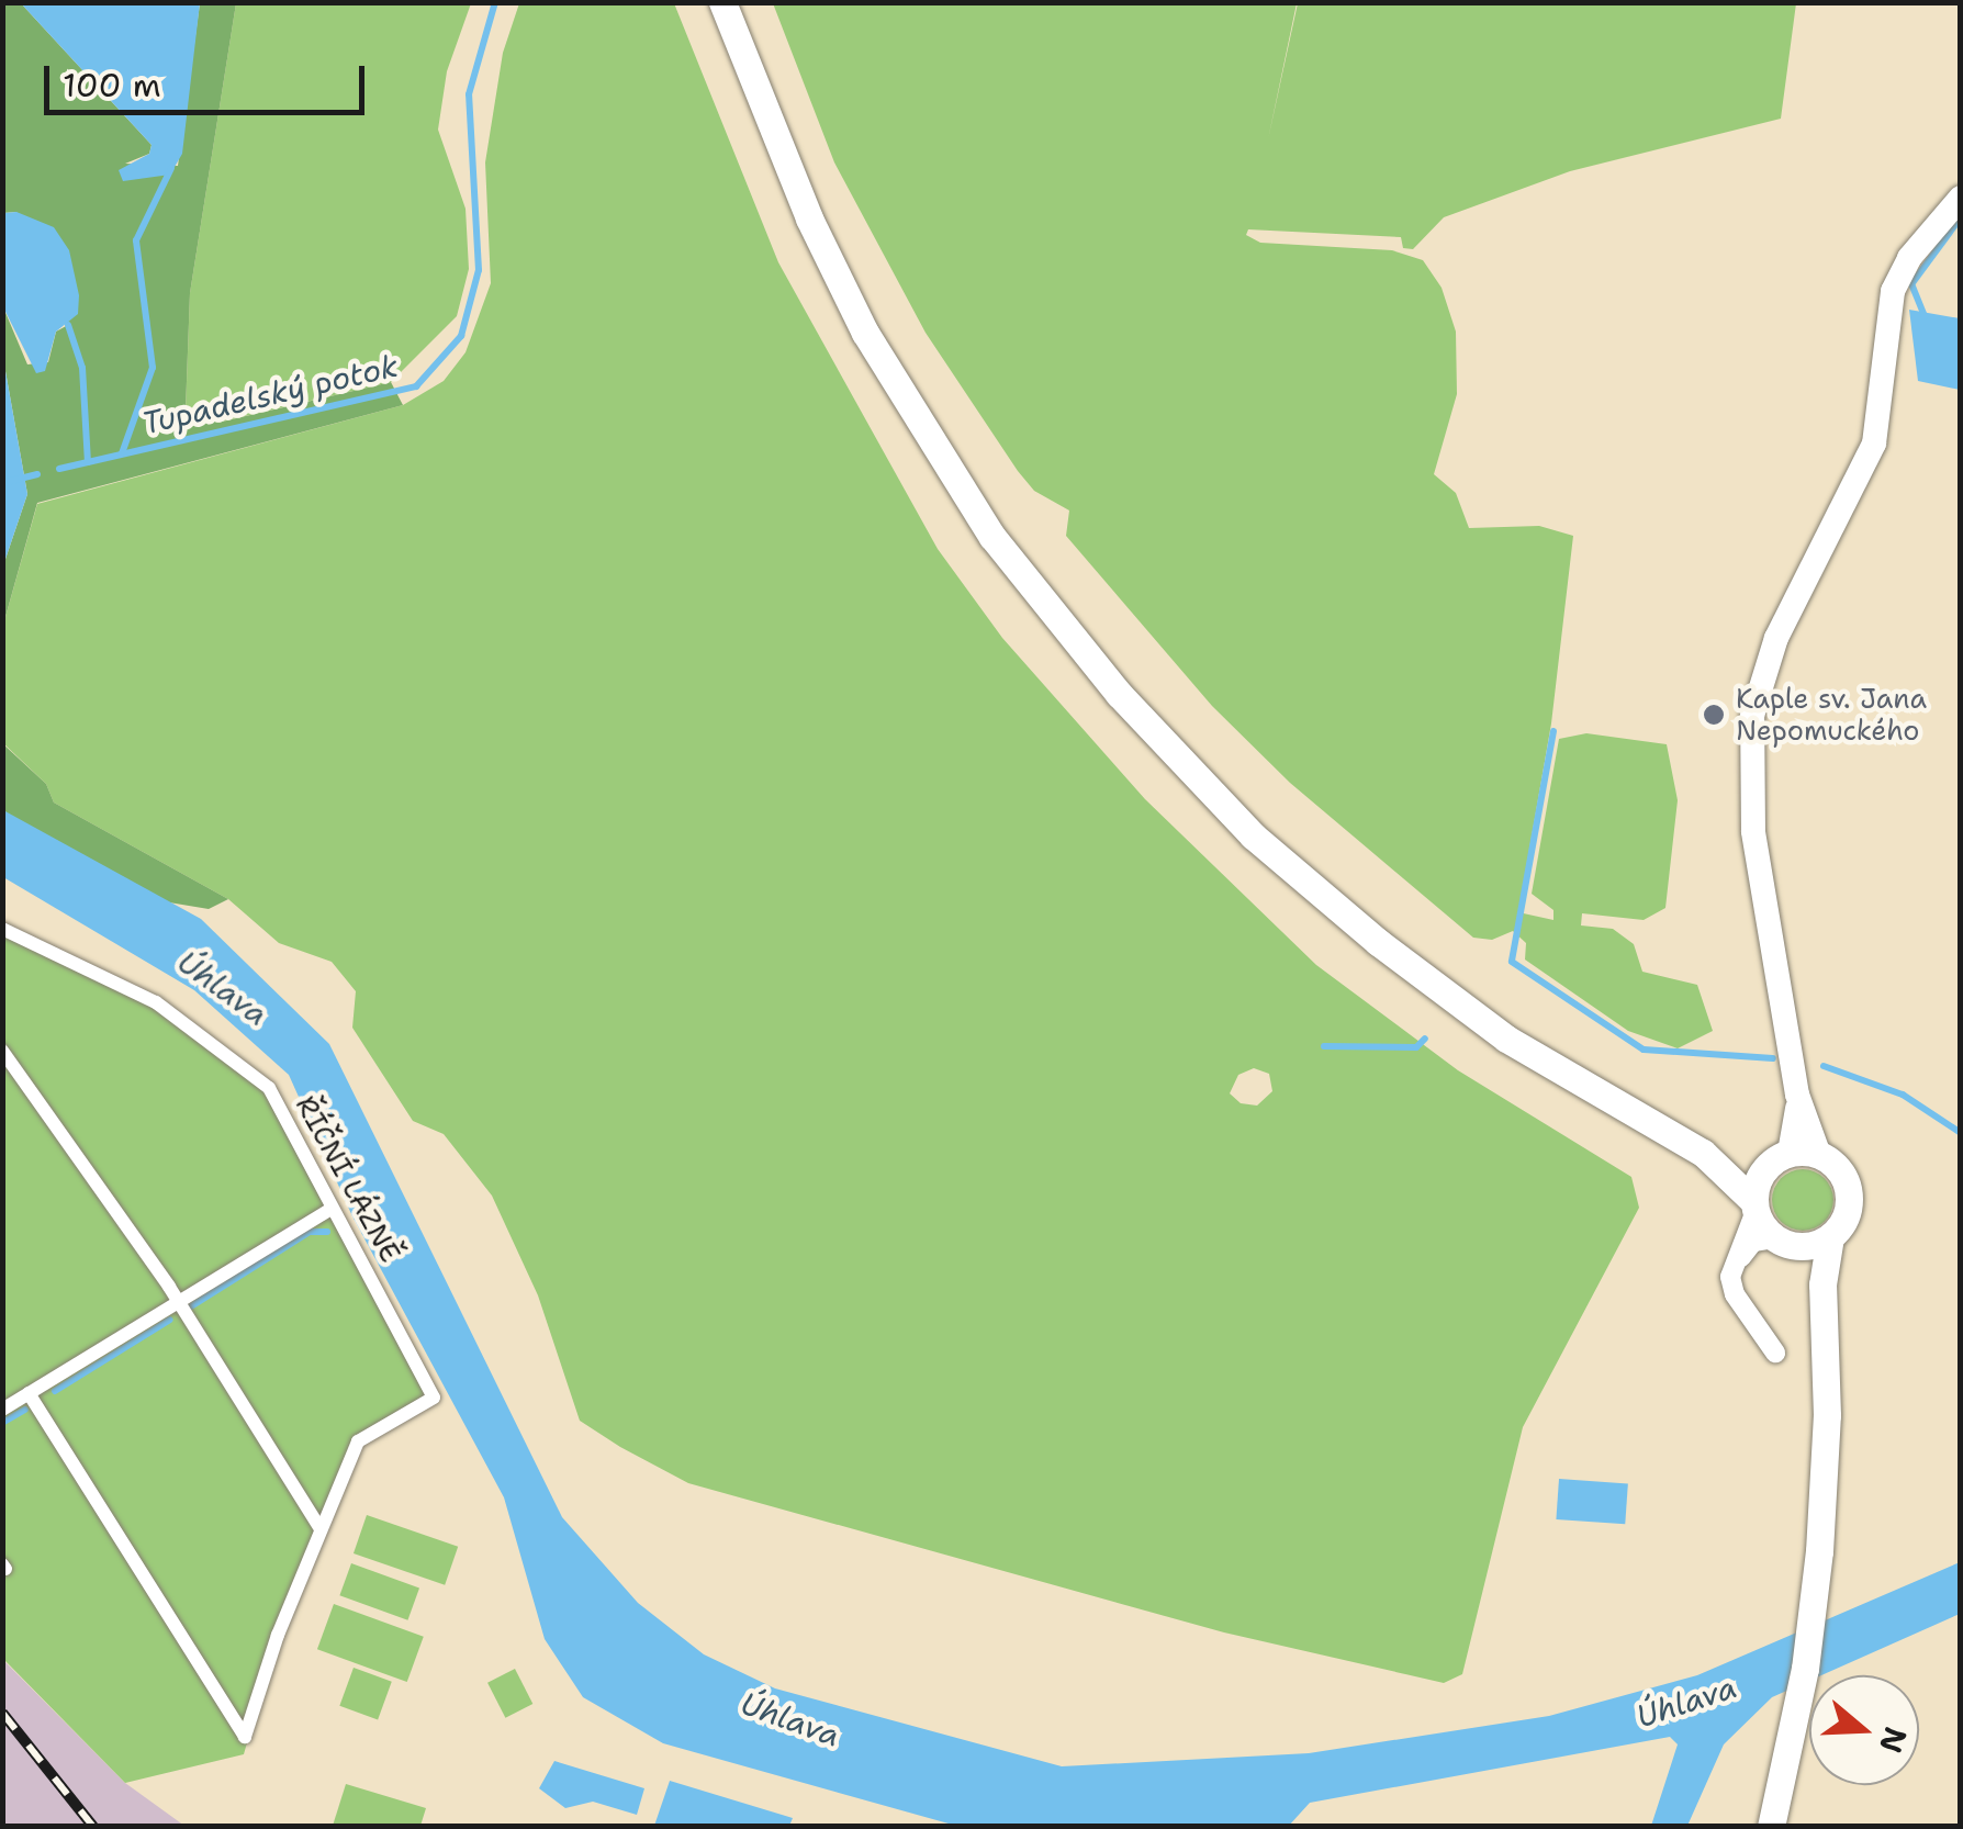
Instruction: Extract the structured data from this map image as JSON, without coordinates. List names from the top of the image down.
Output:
{
  "streets": {
    "street": ["ŘÍČNÍ LÁZNĚ"]
  },
  "water": ["Tupadelský potok", "Úhlava"],
  "places": ["Kaple sv. Jana Nepomuckého"],
  "scale_bar": "100 m",
  "north": "right"
}
